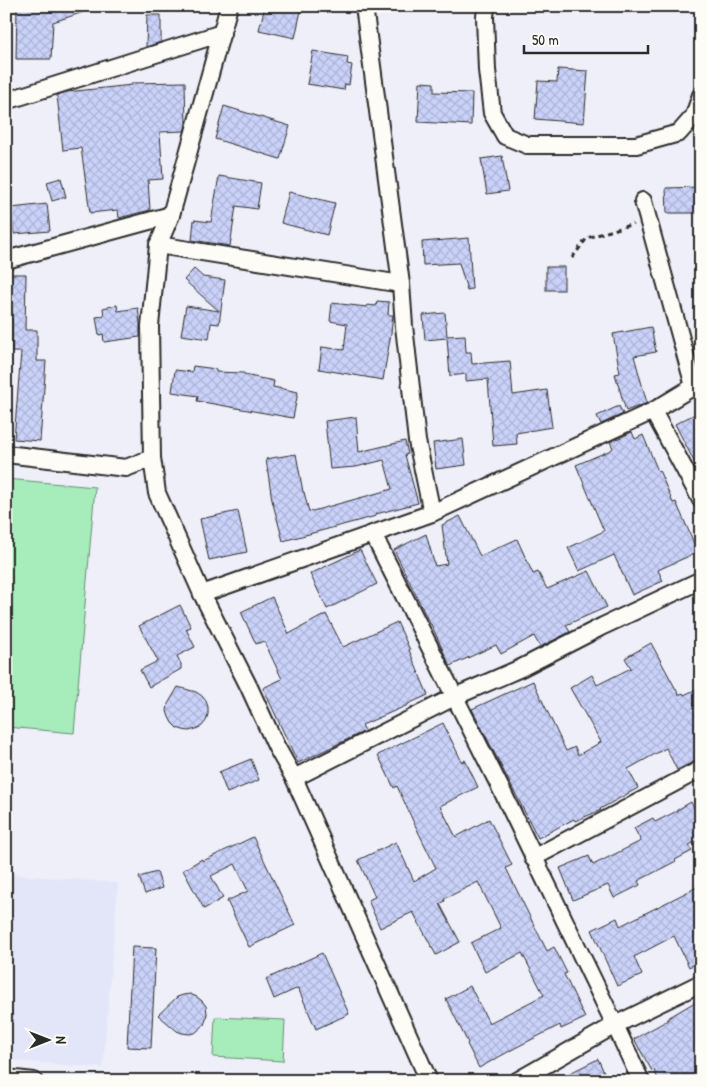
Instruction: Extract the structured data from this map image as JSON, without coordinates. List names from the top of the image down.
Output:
{
  "scale_bar": "50 m",
  "north": "right"
}
